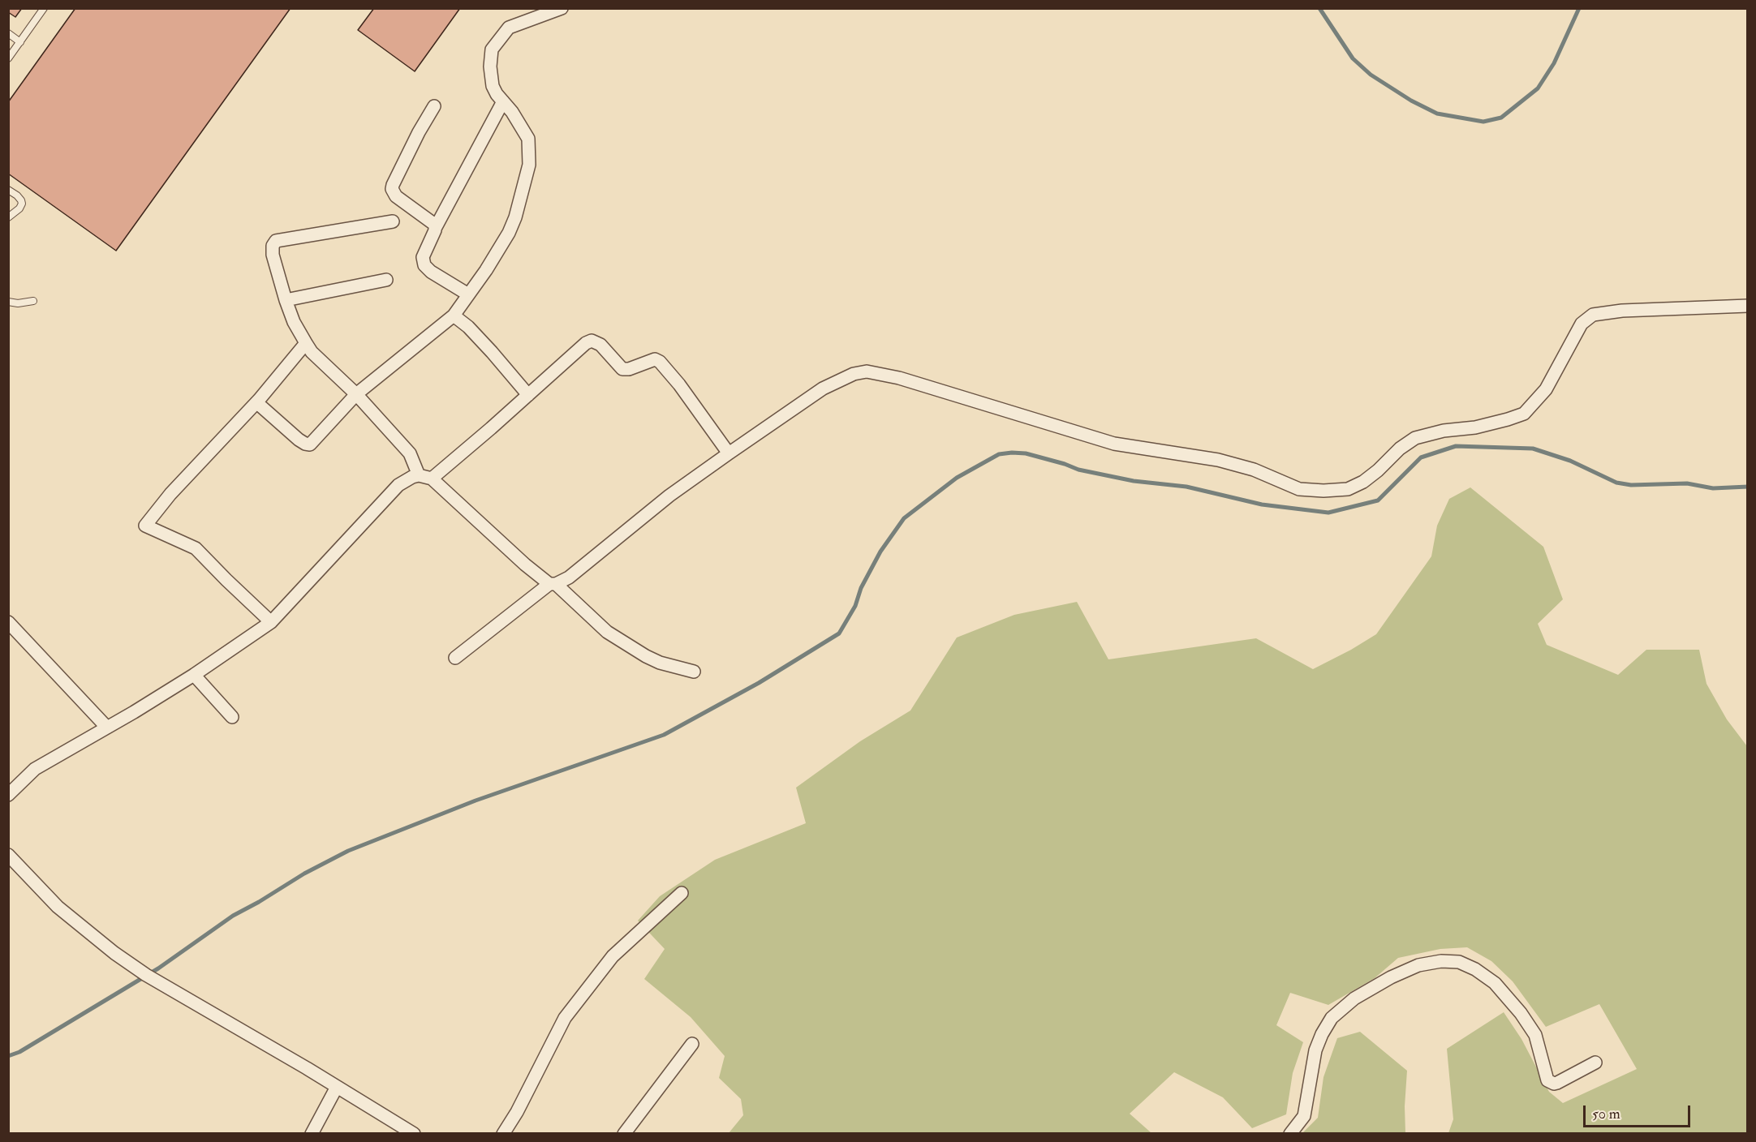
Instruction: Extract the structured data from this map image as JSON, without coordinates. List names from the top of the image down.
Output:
{
  "scale_bar": "50 m"
}
